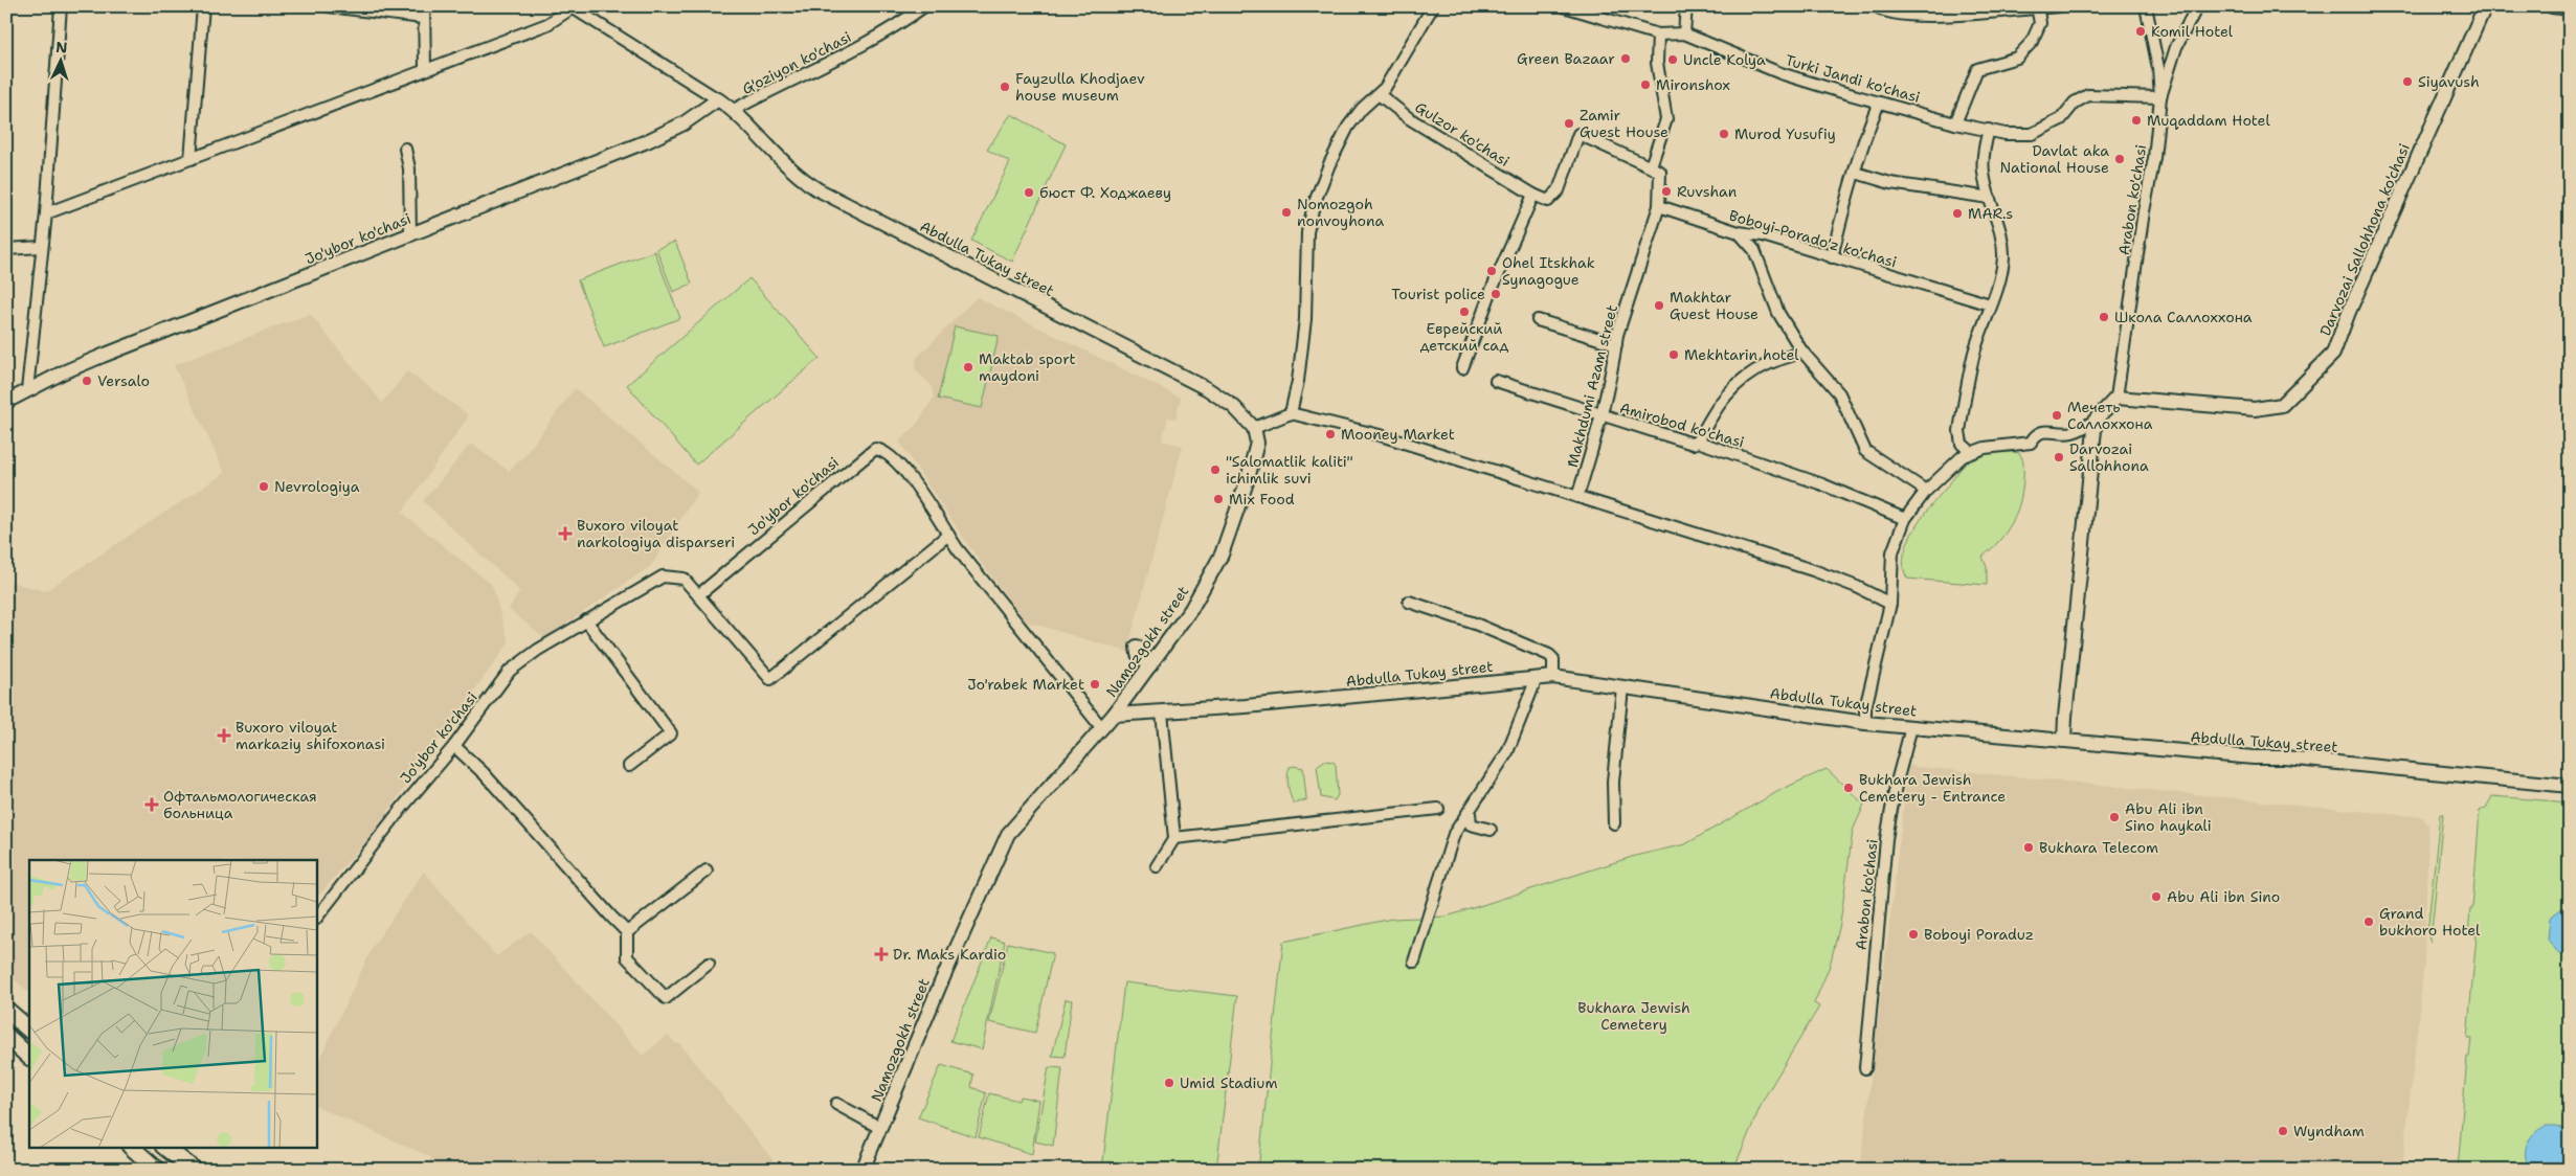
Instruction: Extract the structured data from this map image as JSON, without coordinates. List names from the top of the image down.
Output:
{
  "streets": {
    "street": [
      "G'oziyon ko'chasi",
      "Turki Jandi ko'chasi",
      "Gulzor ko'chasi",
      "Arabon ko'chasi",
      "Jo'ybor ko'chasi",
      "Boboyi-Porado'z ko'chasi",
      "Darvozai Sallohhona ko'chasi",
      "Abdulla Tukay street",
      "Makhdumi Azam street",
      "Amirobod ko'chasi",
      "Namozgokh street"
    ]
  },
  "crossings": [
    ["G'oziyon ko'chasi", "Abdulla Tukay street"],
    ["Turki Jandi ko'chasi", "Arabon ko'chasi"],
    ["Arabon ko'chasi", "Darvozai Sallohhona ko'chasi"],
    ["Arabon ko'chasi", "Abdulla Tukay street"],
    ["Jo'ybor ko'chasi", "Abdulla Tukay street"],
    ["Jo'ybor ko'chasi", "Namozgokh street"],
    ["Boboyi-Porado'z ko'chasi", "Makhdumi Azam street"],
    ["Abdulla Tukay street", "Namozgokh street"],
    ["Makhdumi Azam street", "Amirobod ko'chasi"]
  ],
  "parks": ["Bukhara Jewish Cemetery"],
  "places": {
    "other": [
      "Komil Hotel",
      "Green Bazaar",
      "Uncle Kolya",
      "Siyavush",
      "Mironshox",
      "Fayzulla Khodjaev house museum",
      "Muqaddam Hotel",
      "Zamir Guest House",
      "Murod Yusufiy",
      "Davlat aka National House",
      "Ruvshan",
      "бюст Ф. Ходжаеву",
      "Nomozgoh nonvoyhona",
      "MAR.s",
      "Ohel Itskhak Synagogue",
      "Tourist police",
      "Makhtar Guest House",
      "Еврейский детский сад",
      "Школа Саллоххона",
      "Mekhtarin hotel",
      "Maktab sport maydoni",
      "Versalo",
      "Мечеть Саллоххона",
      "Mooney Market",
      "Darvozai Sallohhona",
      "\"Salomatlik kaliti\" ichimlik suvi",
      "Nevrologiya",
      "Mix Food",
      "Jo'rabek Market",
      "Bukhara Jewish Cemetery - Entrance",
      "Abu Ali ibn Sino haykali",
      "Bukhara Telecom",
      "Abu Ali ibn Sino",
      "Grand bukhoro Hotel",
      "Boboyi Poraduz",
      "Umid Stadium",
      "Wyndham"
    ],
    "health": [
      "Buxoro viloyat narkologiya disparseri",
      "Buxoro viloyat markaziy shifoxonasi",
      "Офтальмологическая больница",
      "Dr. Maks Kardio"
    ]
  },
  "north": "top"
}
